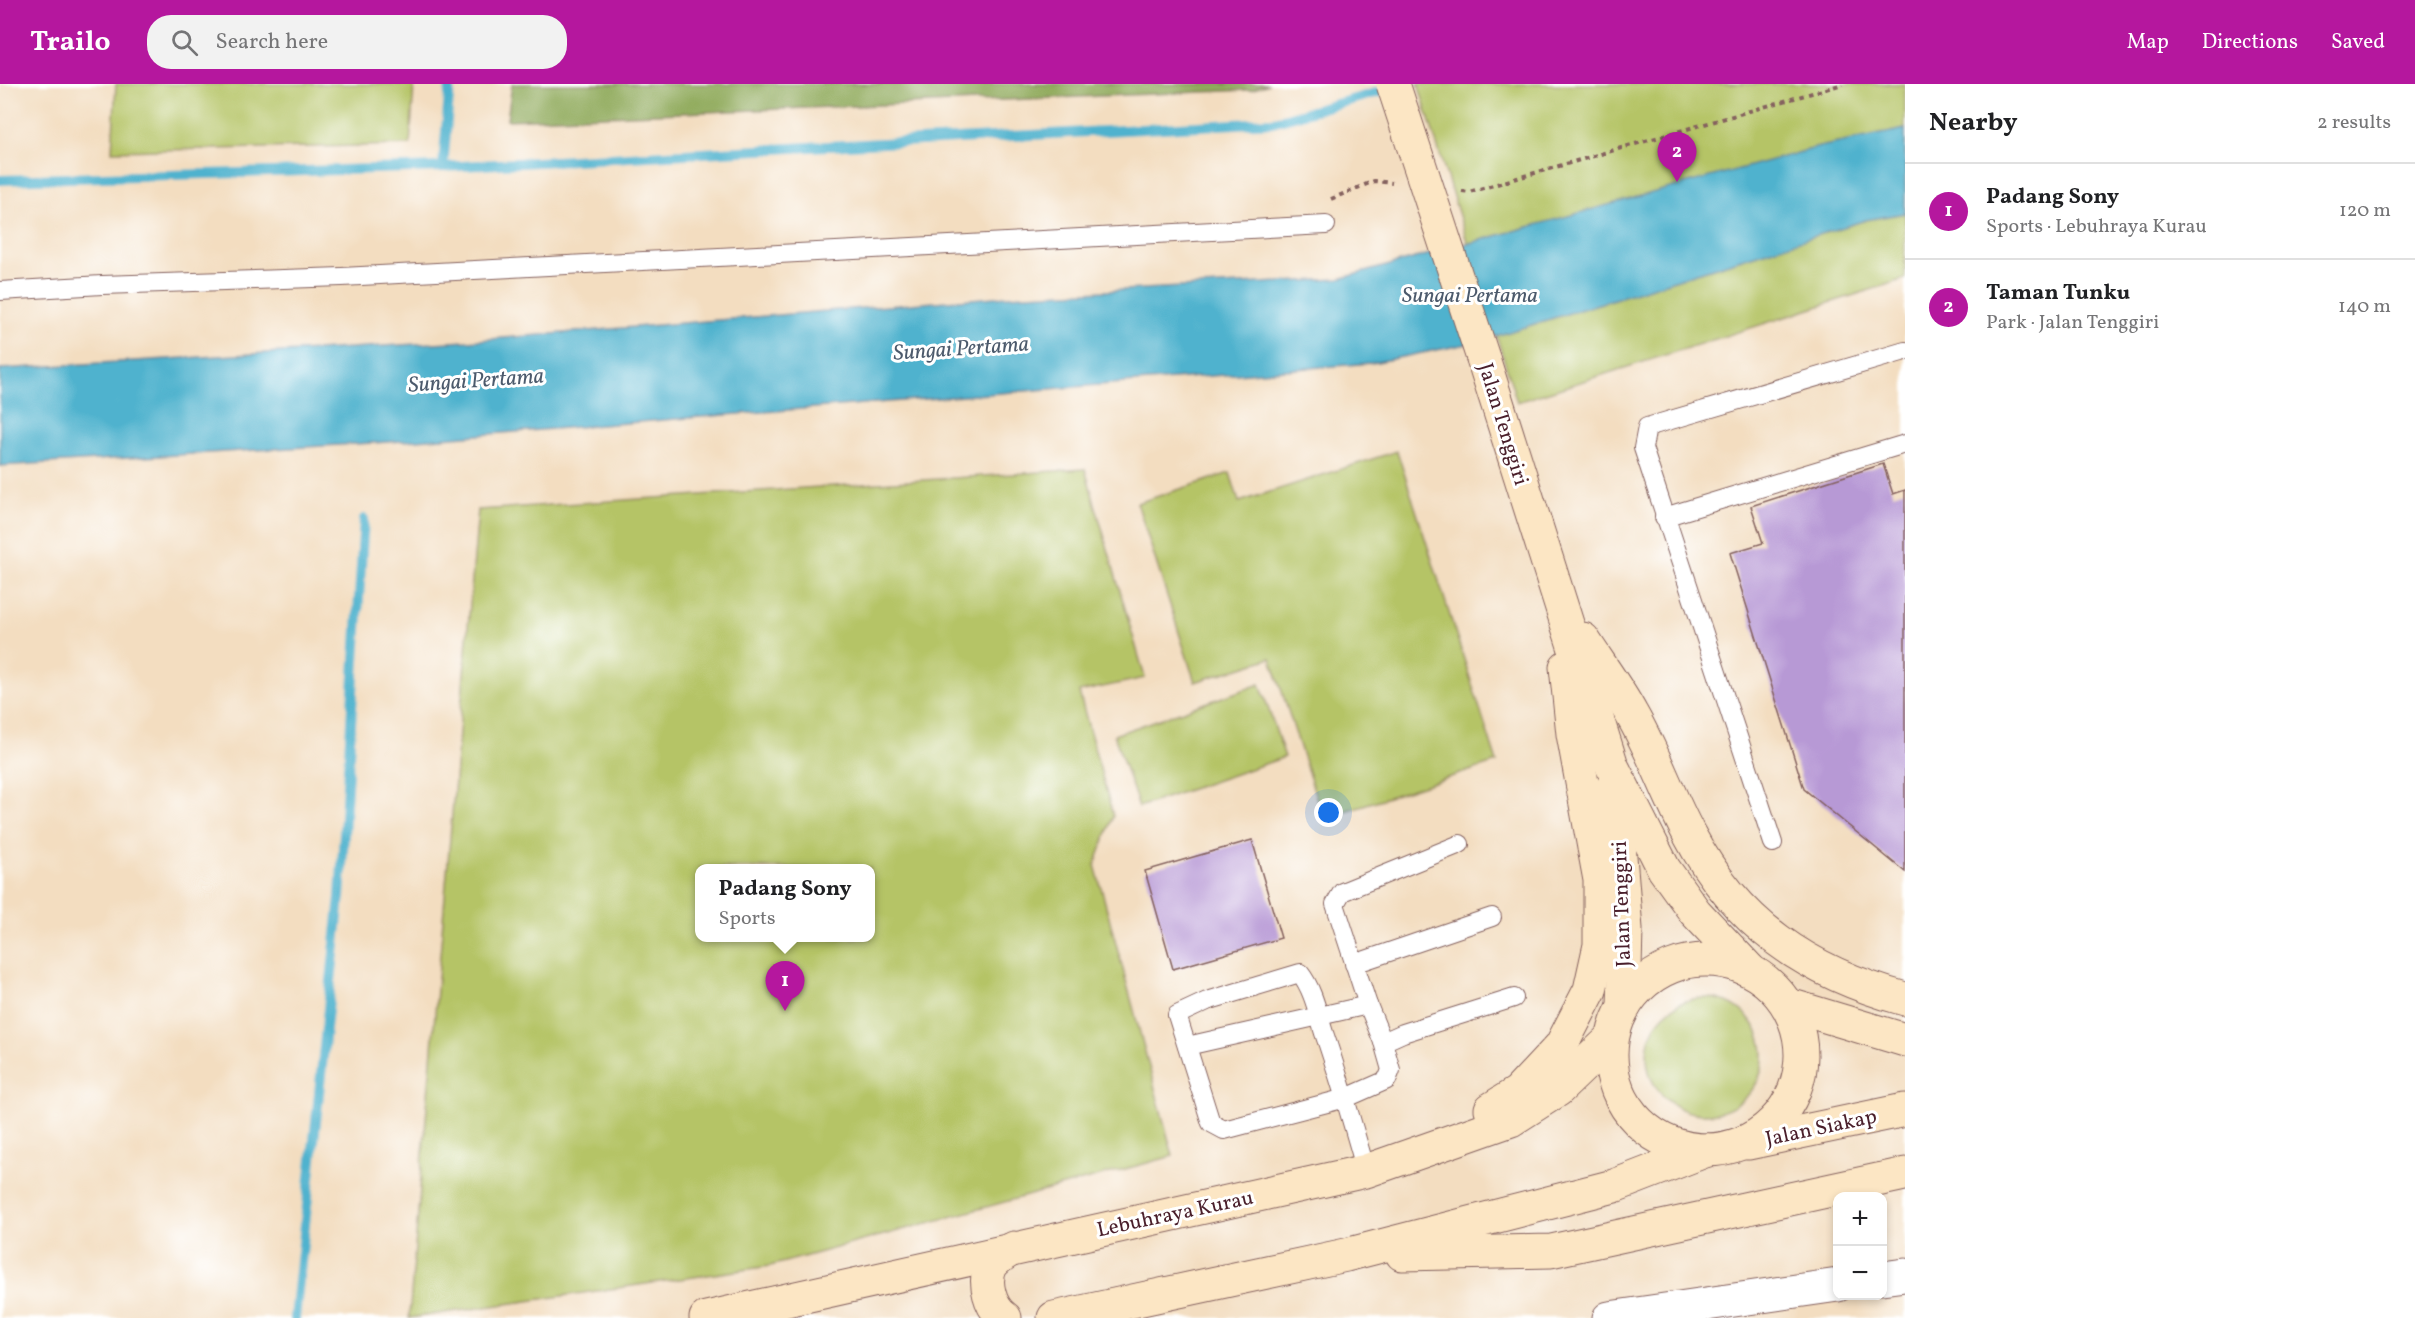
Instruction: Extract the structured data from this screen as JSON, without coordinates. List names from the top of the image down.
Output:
{
  "streets": {
    "street": ["Jalan Tenggiri", "Jalan Siakap", "Lebuhraya Kurau"]
  },
  "crossings": [
    ["Jalan Tenggiri", "Jalan Siakap"],
    ["Jalan Tenggiri", "Lebuhraya Kurau"],
    ["Jalan Siakap", "Lebuhraya Kurau"]
  ],
  "water": ["Sungai Pertama"],
  "page": {
    "header": "Trailo",
    "search": "Search here",
    "nav": ["Map", "Directions", "Saved"],
    "heading": ["Nearby", "2 results"],
    "pins": ["2", "1"],
    "list": [
      {
        "mark": "1",
        "name": "Padang Sony",
        "note": "Sports · Lebuhraya Kurau",
        "value": "120 m"
      },
      {
        "mark": "2",
        "name": "Taman Tunku",
        "note": "Park · Jalan Tenggiri",
        "value": "140 m"
      }
    ],
    "popup": ["Padang Sony", "Sports"],
    "map_buttons": ["+", "−"]
  }
}
